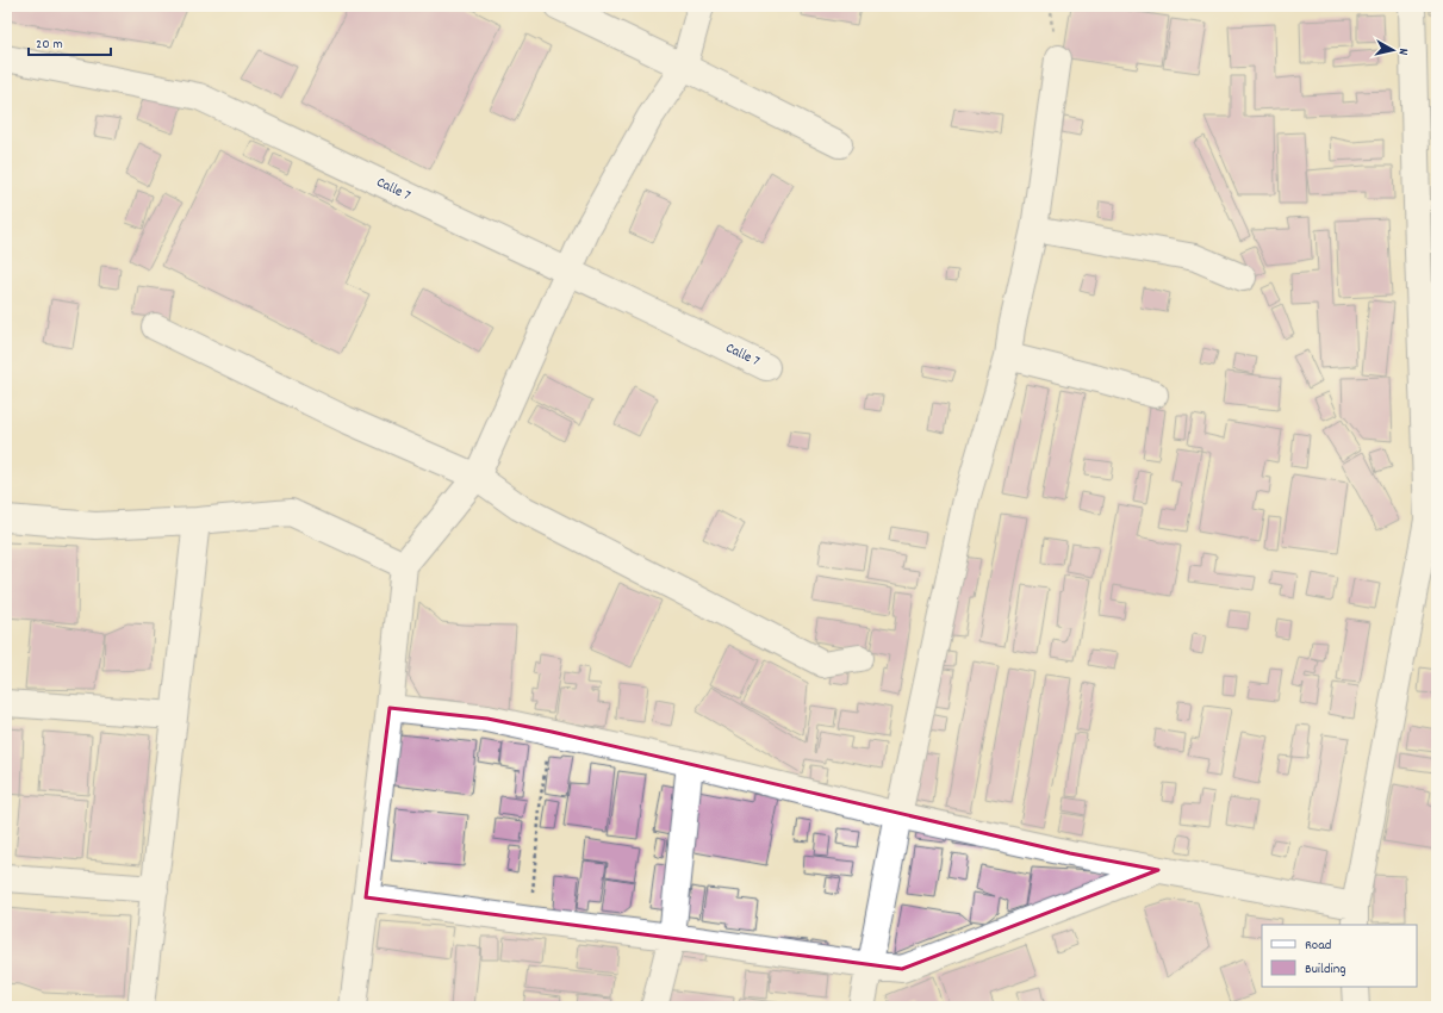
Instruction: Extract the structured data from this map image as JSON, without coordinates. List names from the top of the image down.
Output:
{
  "streets": {
    "street": ["Calle 7"]
  },
  "legend": ["Road", "Building"],
  "scale_bar": "20 m",
  "north": "right"
}
